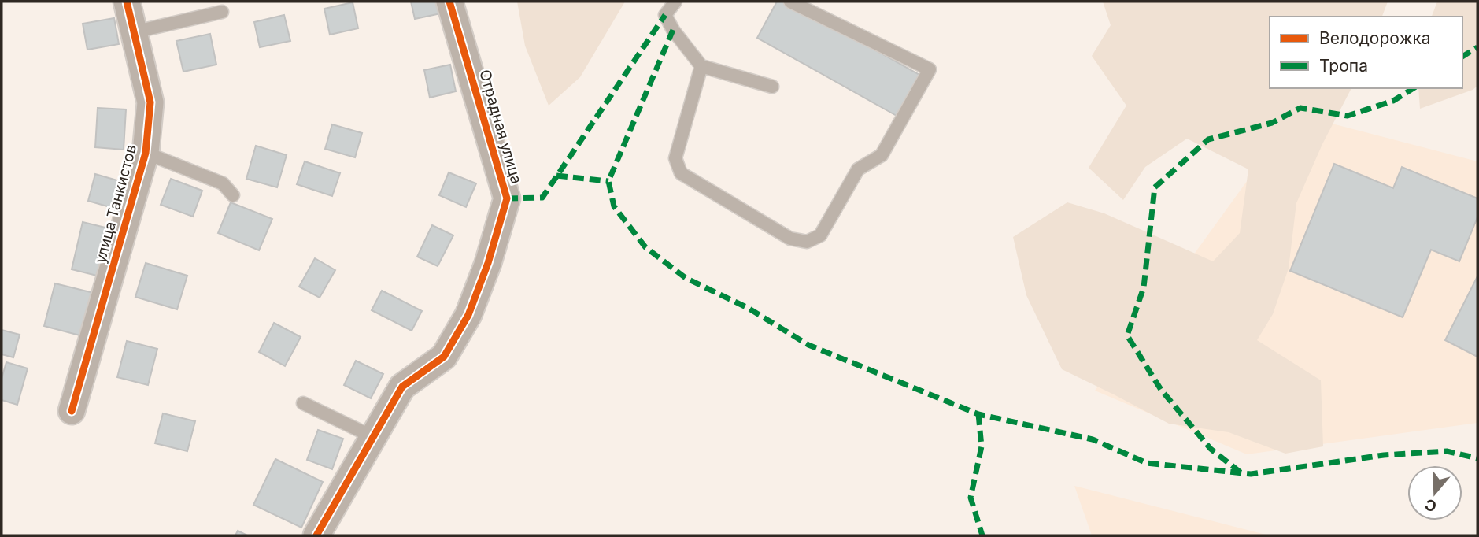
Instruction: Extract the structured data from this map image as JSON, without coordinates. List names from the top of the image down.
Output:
{
  "streets": {
    "street": ["Отрадная улица", "улица Танкистов"]
  },
  "legend": ["Велодорожка", "Тропа"],
  "north": "bottom"
}
